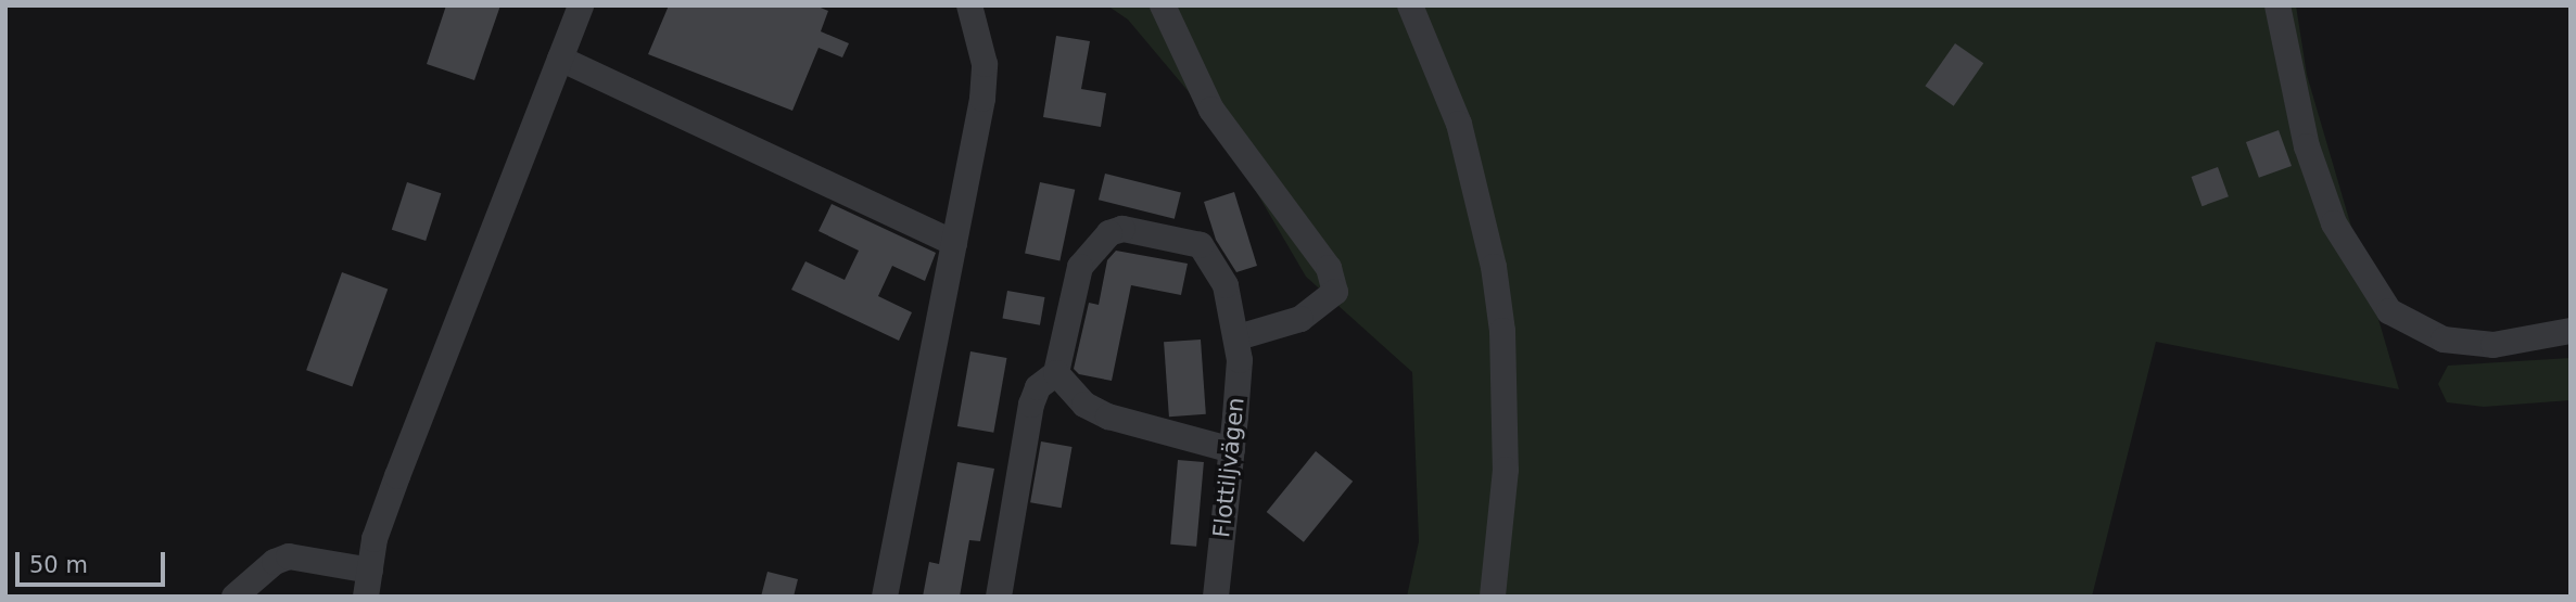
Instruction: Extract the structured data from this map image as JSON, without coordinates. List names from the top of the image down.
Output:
{
  "streets": {
    "street": ["Flottiljvägen"]
  },
  "scale_bar": "50 m"
}
